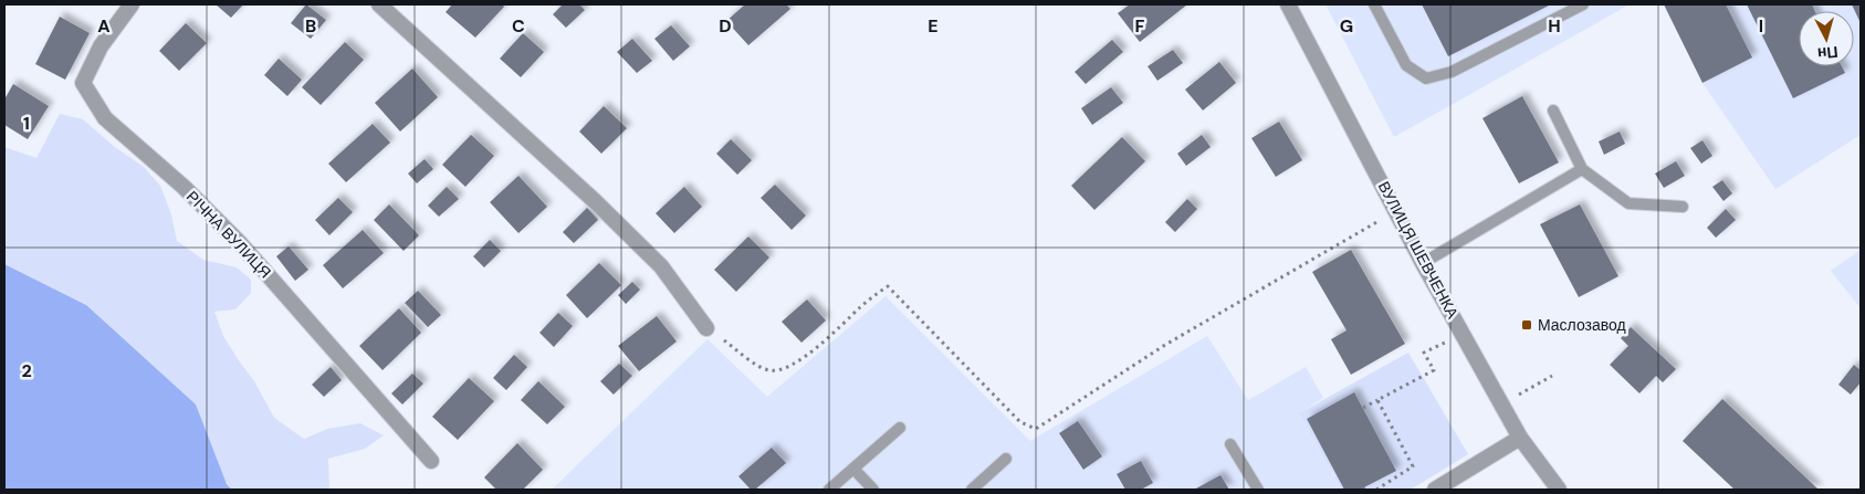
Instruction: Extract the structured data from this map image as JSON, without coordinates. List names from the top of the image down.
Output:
{
  "streets": {
    "street": ["РІЧНА ВУЛИЦЯ", "ВУЛИЦЯ ШЕВЧЕНКА"]
  },
  "places": {
    "transit": ["Маслозавод"]
  },
  "north": "bottom",
  "grid": {
    "columns": [
      "A",
      "B",
      "C",
      "D",
      "E",
      "F",
      "G",
      "H",
      "I"
    ],
    "rows": ["1", "2"]
  }
}
